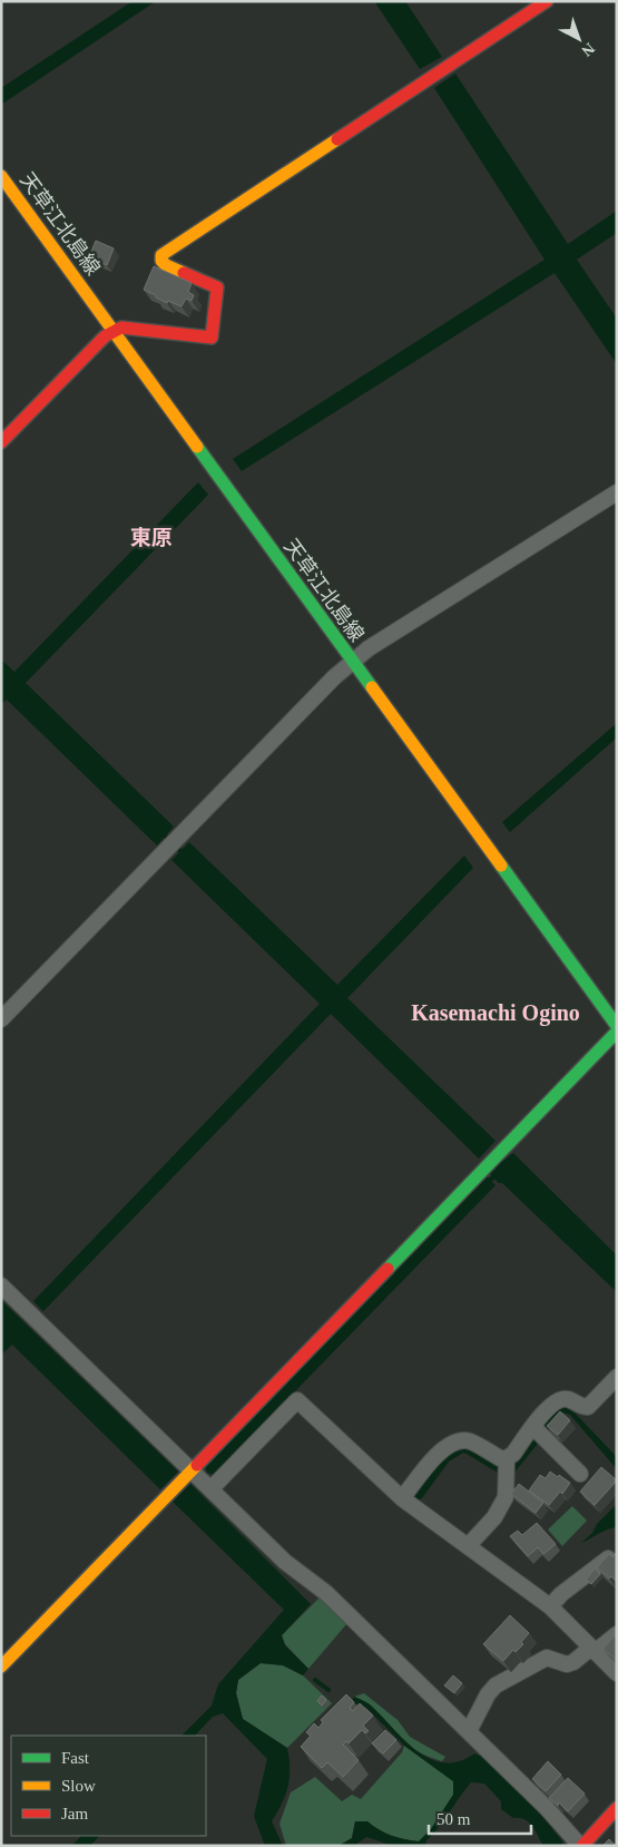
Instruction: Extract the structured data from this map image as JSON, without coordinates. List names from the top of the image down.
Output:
{
  "streets": {
    "street": ["天草江北島線"]
  },
  "districts": ["東原", "Kasemachi Ogino"],
  "legend": ["Fast", "Slow", "Jam"],
  "scale_bar": "50 m",
  "north": "bottom right"
}
